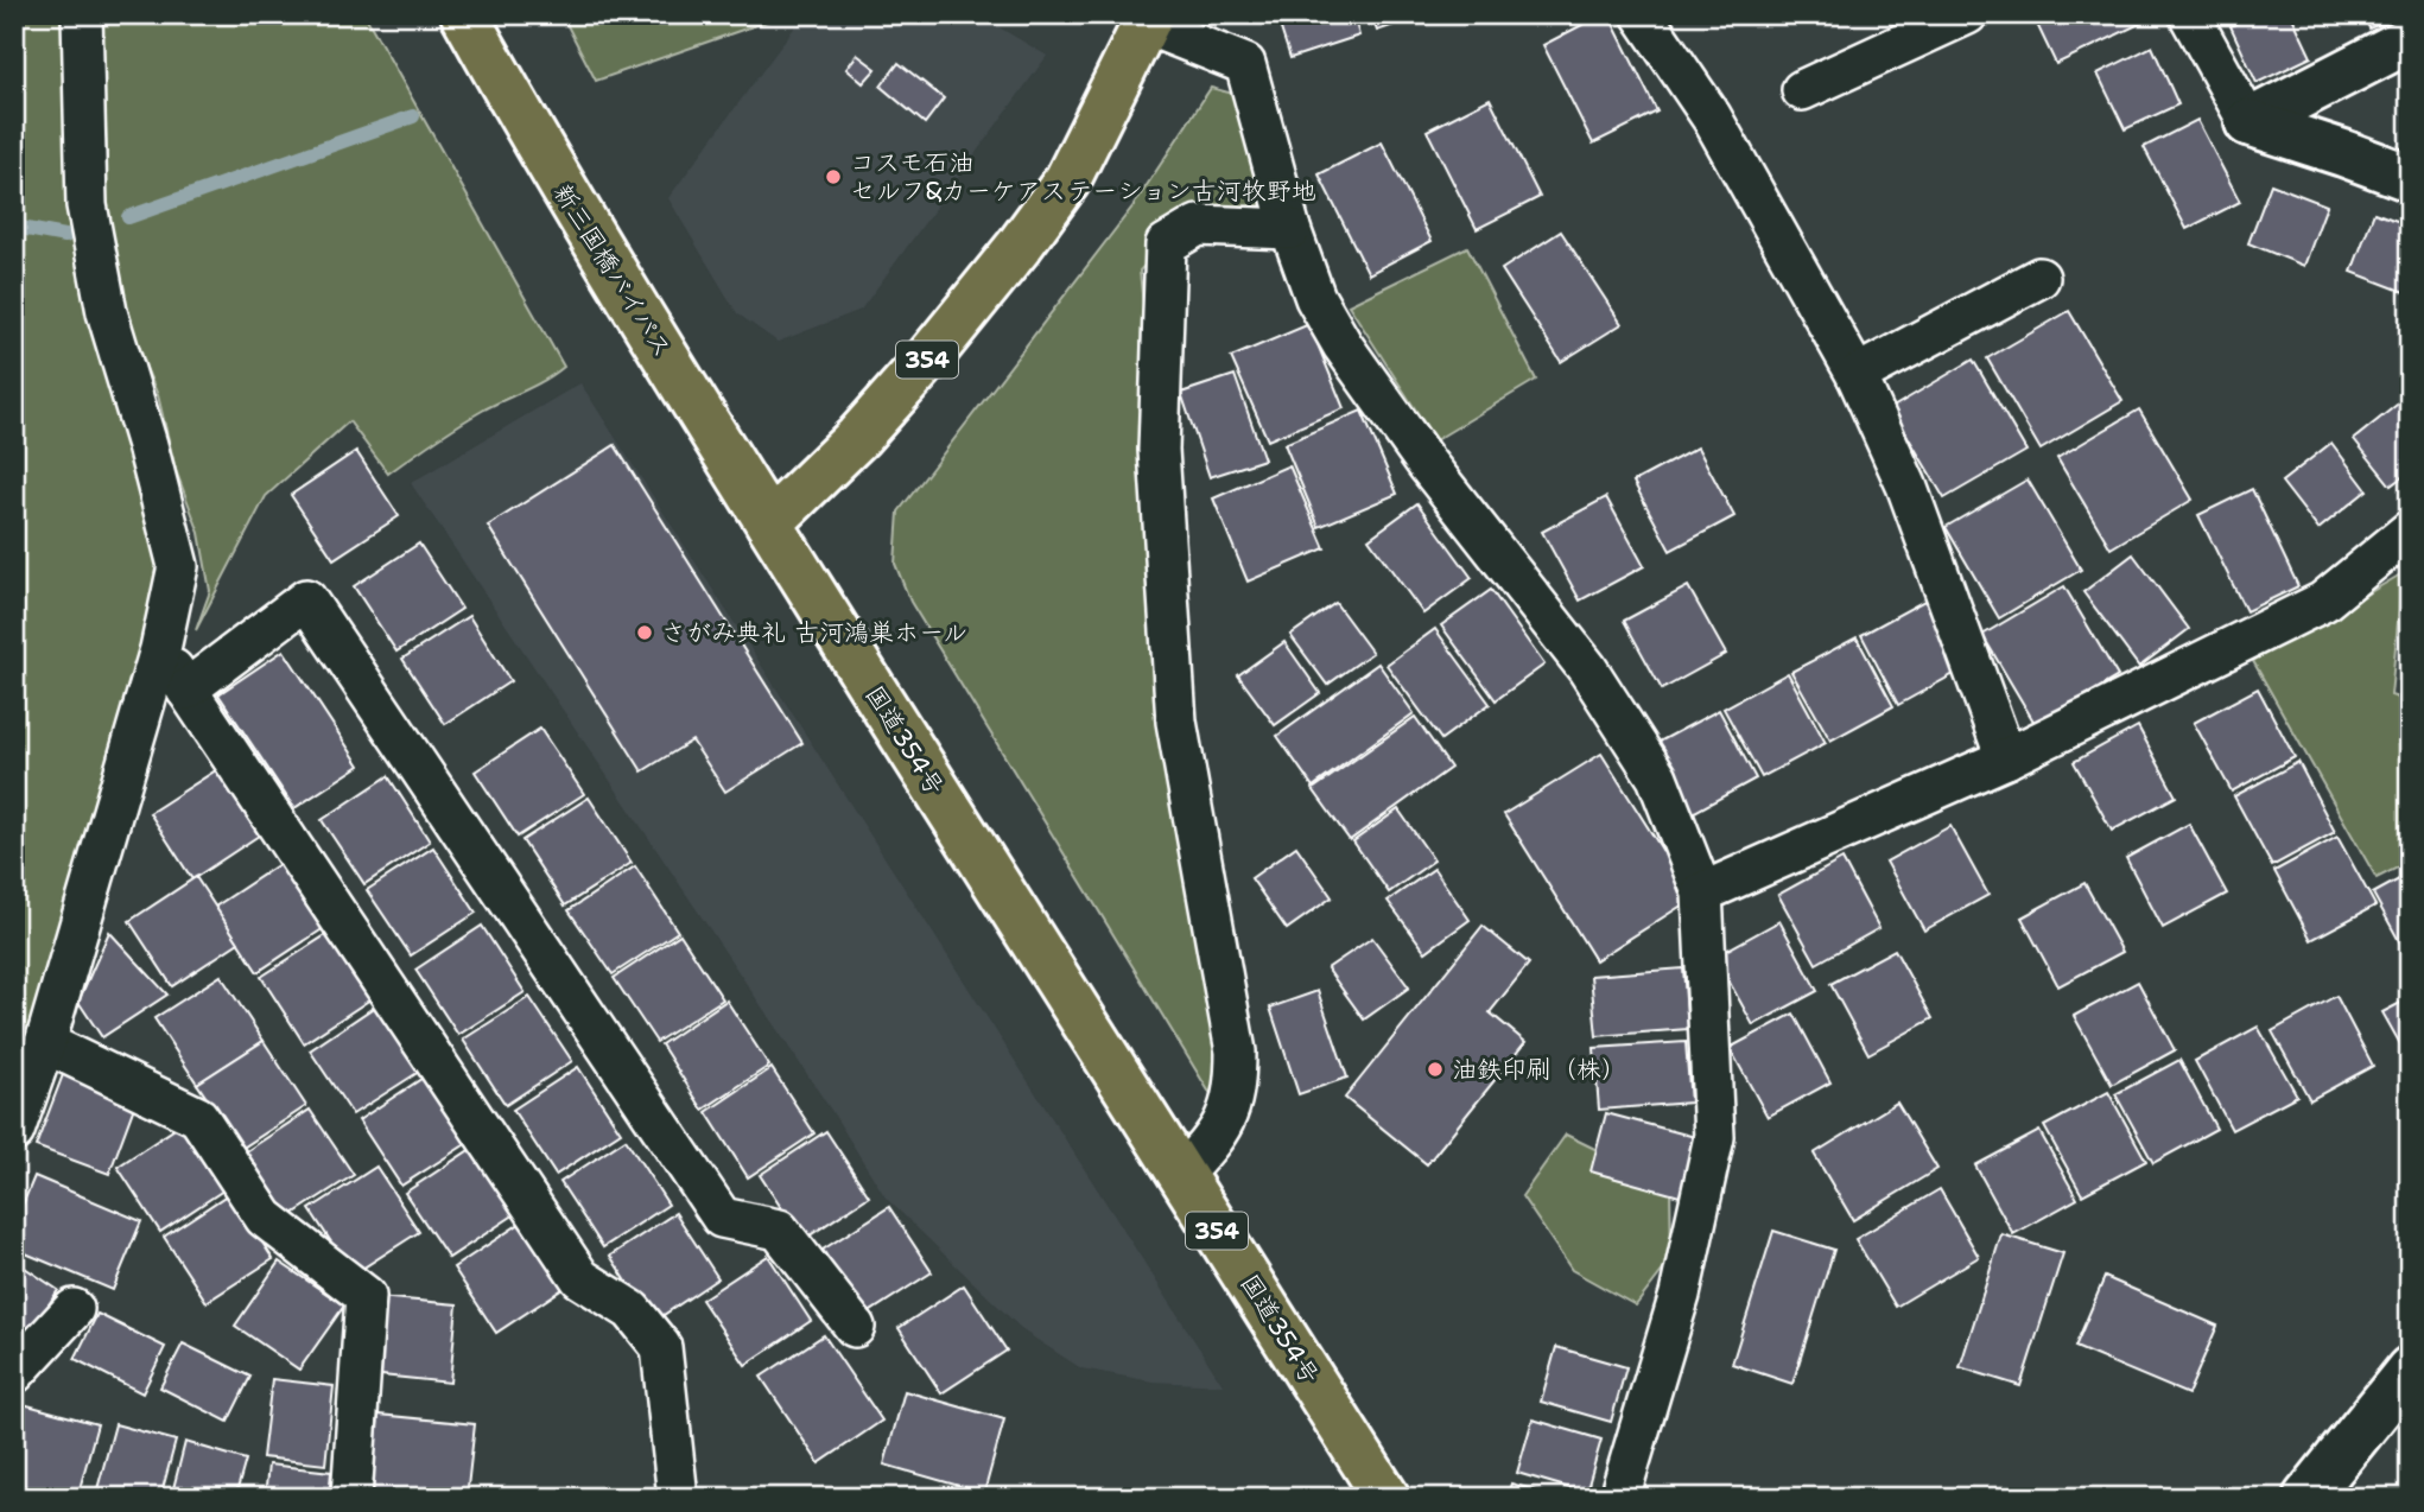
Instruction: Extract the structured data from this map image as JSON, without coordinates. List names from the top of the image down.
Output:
{
  "streets": {
    "highway": ["新三国橋バイパス", "354", "国道354号"]
  },
  "crossings": [
    ["新三国橋バイパス", "354"],
    ["新三国橋バイパス", "国道354号"],
    ["354", "国道354号"]
  ],
  "places": ["コスモ石油 セルフ&カーケアステーション古河牧野地", "さがみ典礼 古河鴻巣ホール", "油鉄印刷（株）"]
}
